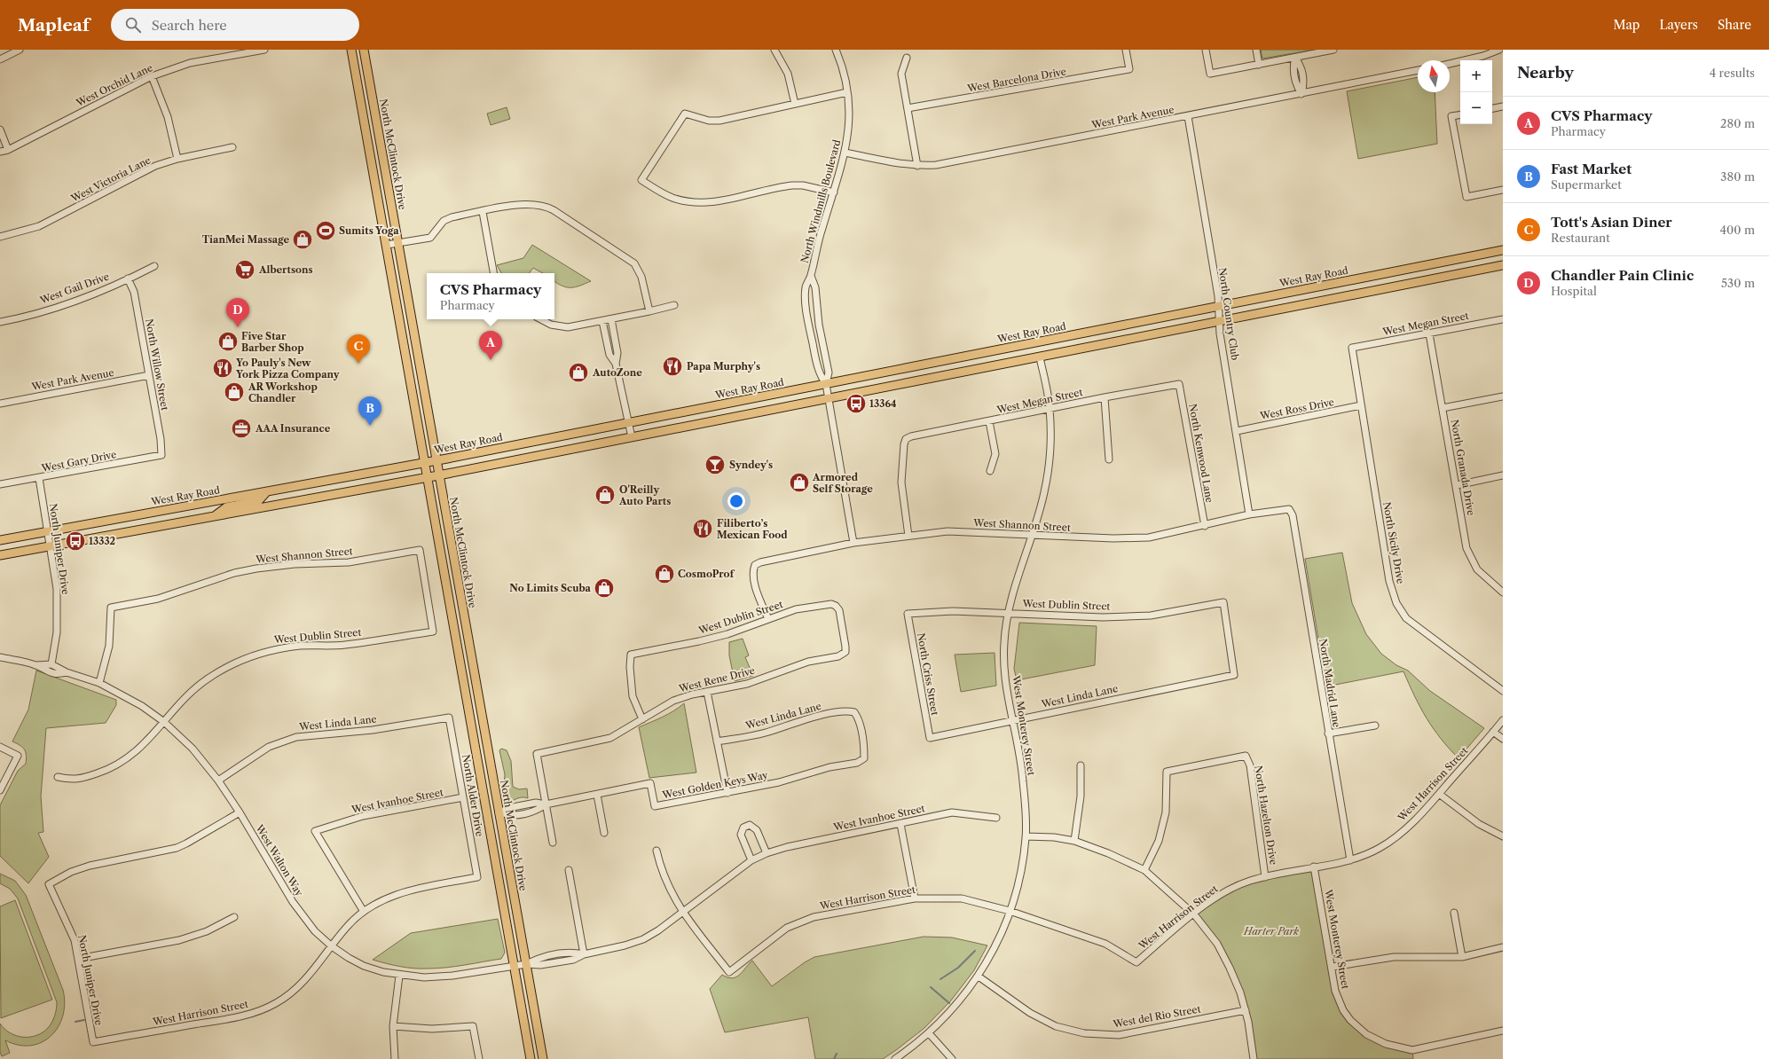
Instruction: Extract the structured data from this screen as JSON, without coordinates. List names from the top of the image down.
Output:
{
  "streets": {
    "main road": ["North McClintock Drive", "West Ray Road"],
    "street": [
      "West Barcelona Drive",
      "West Orchid Lane",
      "West Park Avenue",
      "West Victoria Lane",
      "North Windmills Boulevard",
      "West Gail Drive",
      "North Country Club",
      "West Megan Street",
      "North Willow Street",
      "West Ross Drive",
      "North Kenwood Lane",
      "West Gary Drive",
      "North Granada Drive",
      "West Shannon Street",
      "North Sicily Drive",
      "North Juniper Drive",
      "West Dublin Street",
      "North Criss Street",
      "West Rene Drive",
      "North Madrid Lane",
      "West Linda Lane",
      "West Monterey Street",
      "West Harrison Street",
      "West Golden Keys Way",
      "North Alder Drive",
      "West Ivanhoe Street",
      "North Hazelton Drive",
      "West Walton Way",
      "West del Rio Street"
    ]
  },
  "crossings": [
    ["West Park Avenue", "North Windmills Boulevard"],
    ["West Park Avenue", "North Country Club"],
    ["West Park Avenue", "North Willow Street"],
    ["North McClintock Drive", "West Ray Road"],
    ["North McClintock Drive", "West Golden Keys Way"],
    ["North McClintock Drive", "West Ivanhoe Street"],
    ["North Windmills Boulevard", "West Ray Road"],
    ["West Ray Road", "North Country Club"],
    ["West Ray Road", "North Juniper Drive"],
    ["West Gail Drive", "North Willow Street"],
    ["North Country Club", "West Ross Drive"],
    ["North Country Club", "West Shannon Street"],
    ["West Megan Street", "North Kenwood Lane"],
    ["West Megan Street", "North Granada Drive"],
    ["West Megan Street", "West Shannon Street"],
    ["West Megan Street", "North Sicily Drive"],
    ["West Megan Street", "West Monterey Street"],
    ["North Willow Street", "West Gary Drive"],
    ["West Ross Drive", "North Sicily Drive"],
    ["North Kenwood Lane", "West Shannon Street"],
    ["West Gary Drive", "North Juniper Drive"],
    ["West Shannon Street", "West Dublin Street"],
    ["West Shannon Street", "North Madrid Lane"],
    ["West Shannon Street", "West Monterey Street"],
    ["West Shannon Street", "West Walton Way"],
    ["North Juniper Drive", "West Harrison Street"],
    ["North Juniper Drive", "West Walton Way"],
    ["West Dublin Street", "North Criss Street"],
    ["West Dublin Street", "West Rene Drive"],
    ["West Dublin Street", "West Linda Lane"],
    ["West Dublin Street", "West Monterey Street"],
    ["West Dublin Street", "West Walton Way"],
    ["North Criss Street", "West Linda Lane"],
    ["West Rene Drive", "West Golden Keys Way"],
    ["North Madrid Lane", "West Harrison Street"],
    ["West Linda Lane", "West Monterey Street"],
    ["West Linda Lane", "West Golden Keys Way"],
    ["West Linda Lane", "North Alder Drive"],
    ["West Linda Lane", "West Walton Way"],
    ["West Monterey Street", "West Harrison Street"],
    ["West Monterey Street", "West del Rio Street"],
    ["West Harrison Street", "North Alder Drive"],
    ["West Harrison Street", "West Ivanhoe Street"],
    ["West Harrison Street", "North Hazelton Drive"],
    ["West Harrison Street", "West Walton Way"],
    ["North Alder Drive", "West Ivanhoe Street"],
    ["West Ivanhoe Street", "West Walton Way"]
  ],
  "parks": ["Harter Park"],
  "places": {
    "sports": ["Sumits Yoga"],
    "shop": [
      "TianMei Massage",
      "Five Star Barber Shop",
      "AutoZone",
      "AR Workshop Chandler",
      "Armored Self Storage",
      "O'Reilly Auto Parts",
      "CosmoProf",
      "No Limits Scuba"
    ],
    "supermarket": ["Albertsons"],
    "restaurant": ["Papa Murphy's", "Yo Pauly's New York Pizza Company", "Filiberto’s Mexican Food"],
    "bus stop": ["13364", "13332"],
    "office": ["AAA Insurance"],
    "bar": ["Syndey's"]
  },
  "north": "top",
  "page": {
    "header": "Mapleaf",
    "search": "Search here",
    "nav": ["Map", "Layers", "Share"],
    "heading": ["Nearby", "4 results"],
    "map_buttons": ["+", "−"],
    "list": [
      {
        "mark": "A",
        "name": "CVS Pharmacy",
        "note": "Pharmacy",
        "value": "280 m"
      },
      {
        "mark": "B",
        "name": "Fast Market",
        "note": "Supermarket",
        "value": "380 m"
      },
      {
        "mark": "C",
        "name": "Tott's Asian Diner",
        "note": "Restaurant",
        "value": "400 m"
      },
      {
        "mark": "D",
        "name": "Chandler Pain Clinic",
        "note": "Hospital",
        "value": "530 m"
      }
    ],
    "popup": ["CVS Pharmacy", "Pharmacy"],
    "pins": [
      "D",
      "A",
      "C",
      "B"
    ]
  }
}
